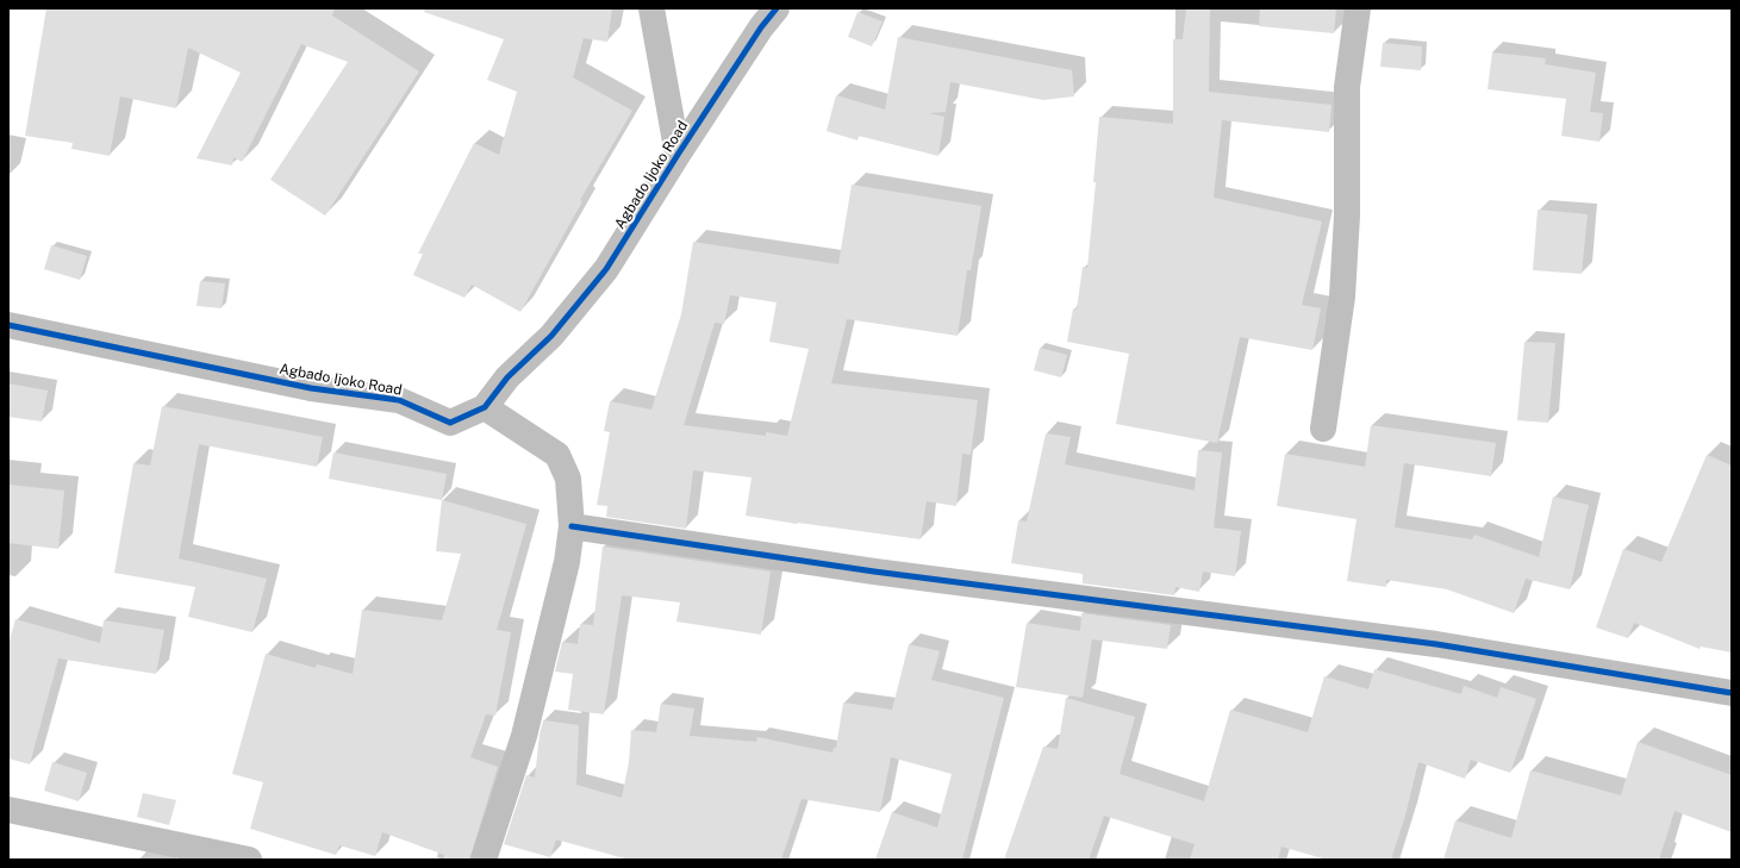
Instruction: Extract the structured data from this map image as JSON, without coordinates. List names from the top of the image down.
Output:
{
  "streets": {
    "street": ["Agbado Ijoko Road"]
  }
}
